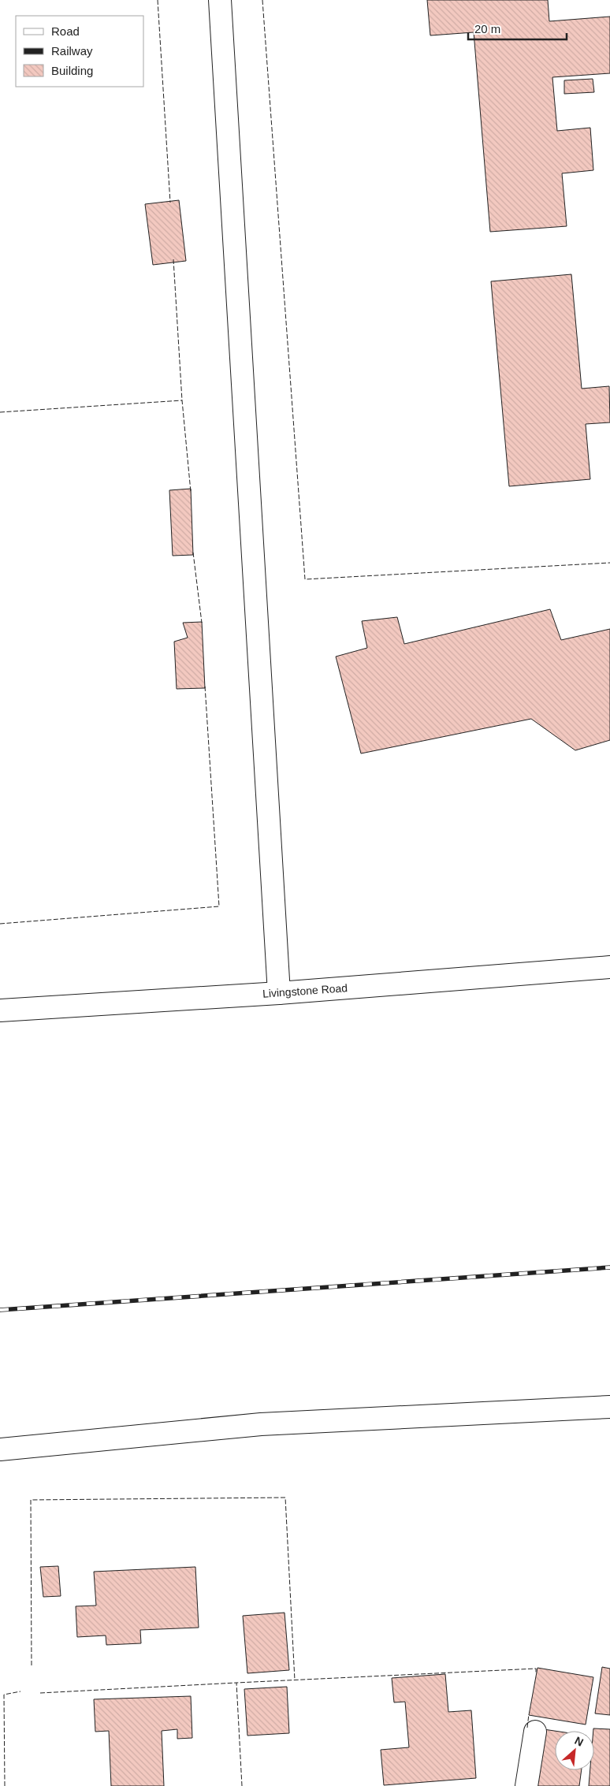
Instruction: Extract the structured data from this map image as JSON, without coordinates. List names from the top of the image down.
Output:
{
  "streets": {
    "main road": ["Livingstone Road"]
  },
  "legend": ["Road", "Railway", "Building"],
  "scale_bar": "20 m",
  "north": "top right"
}
